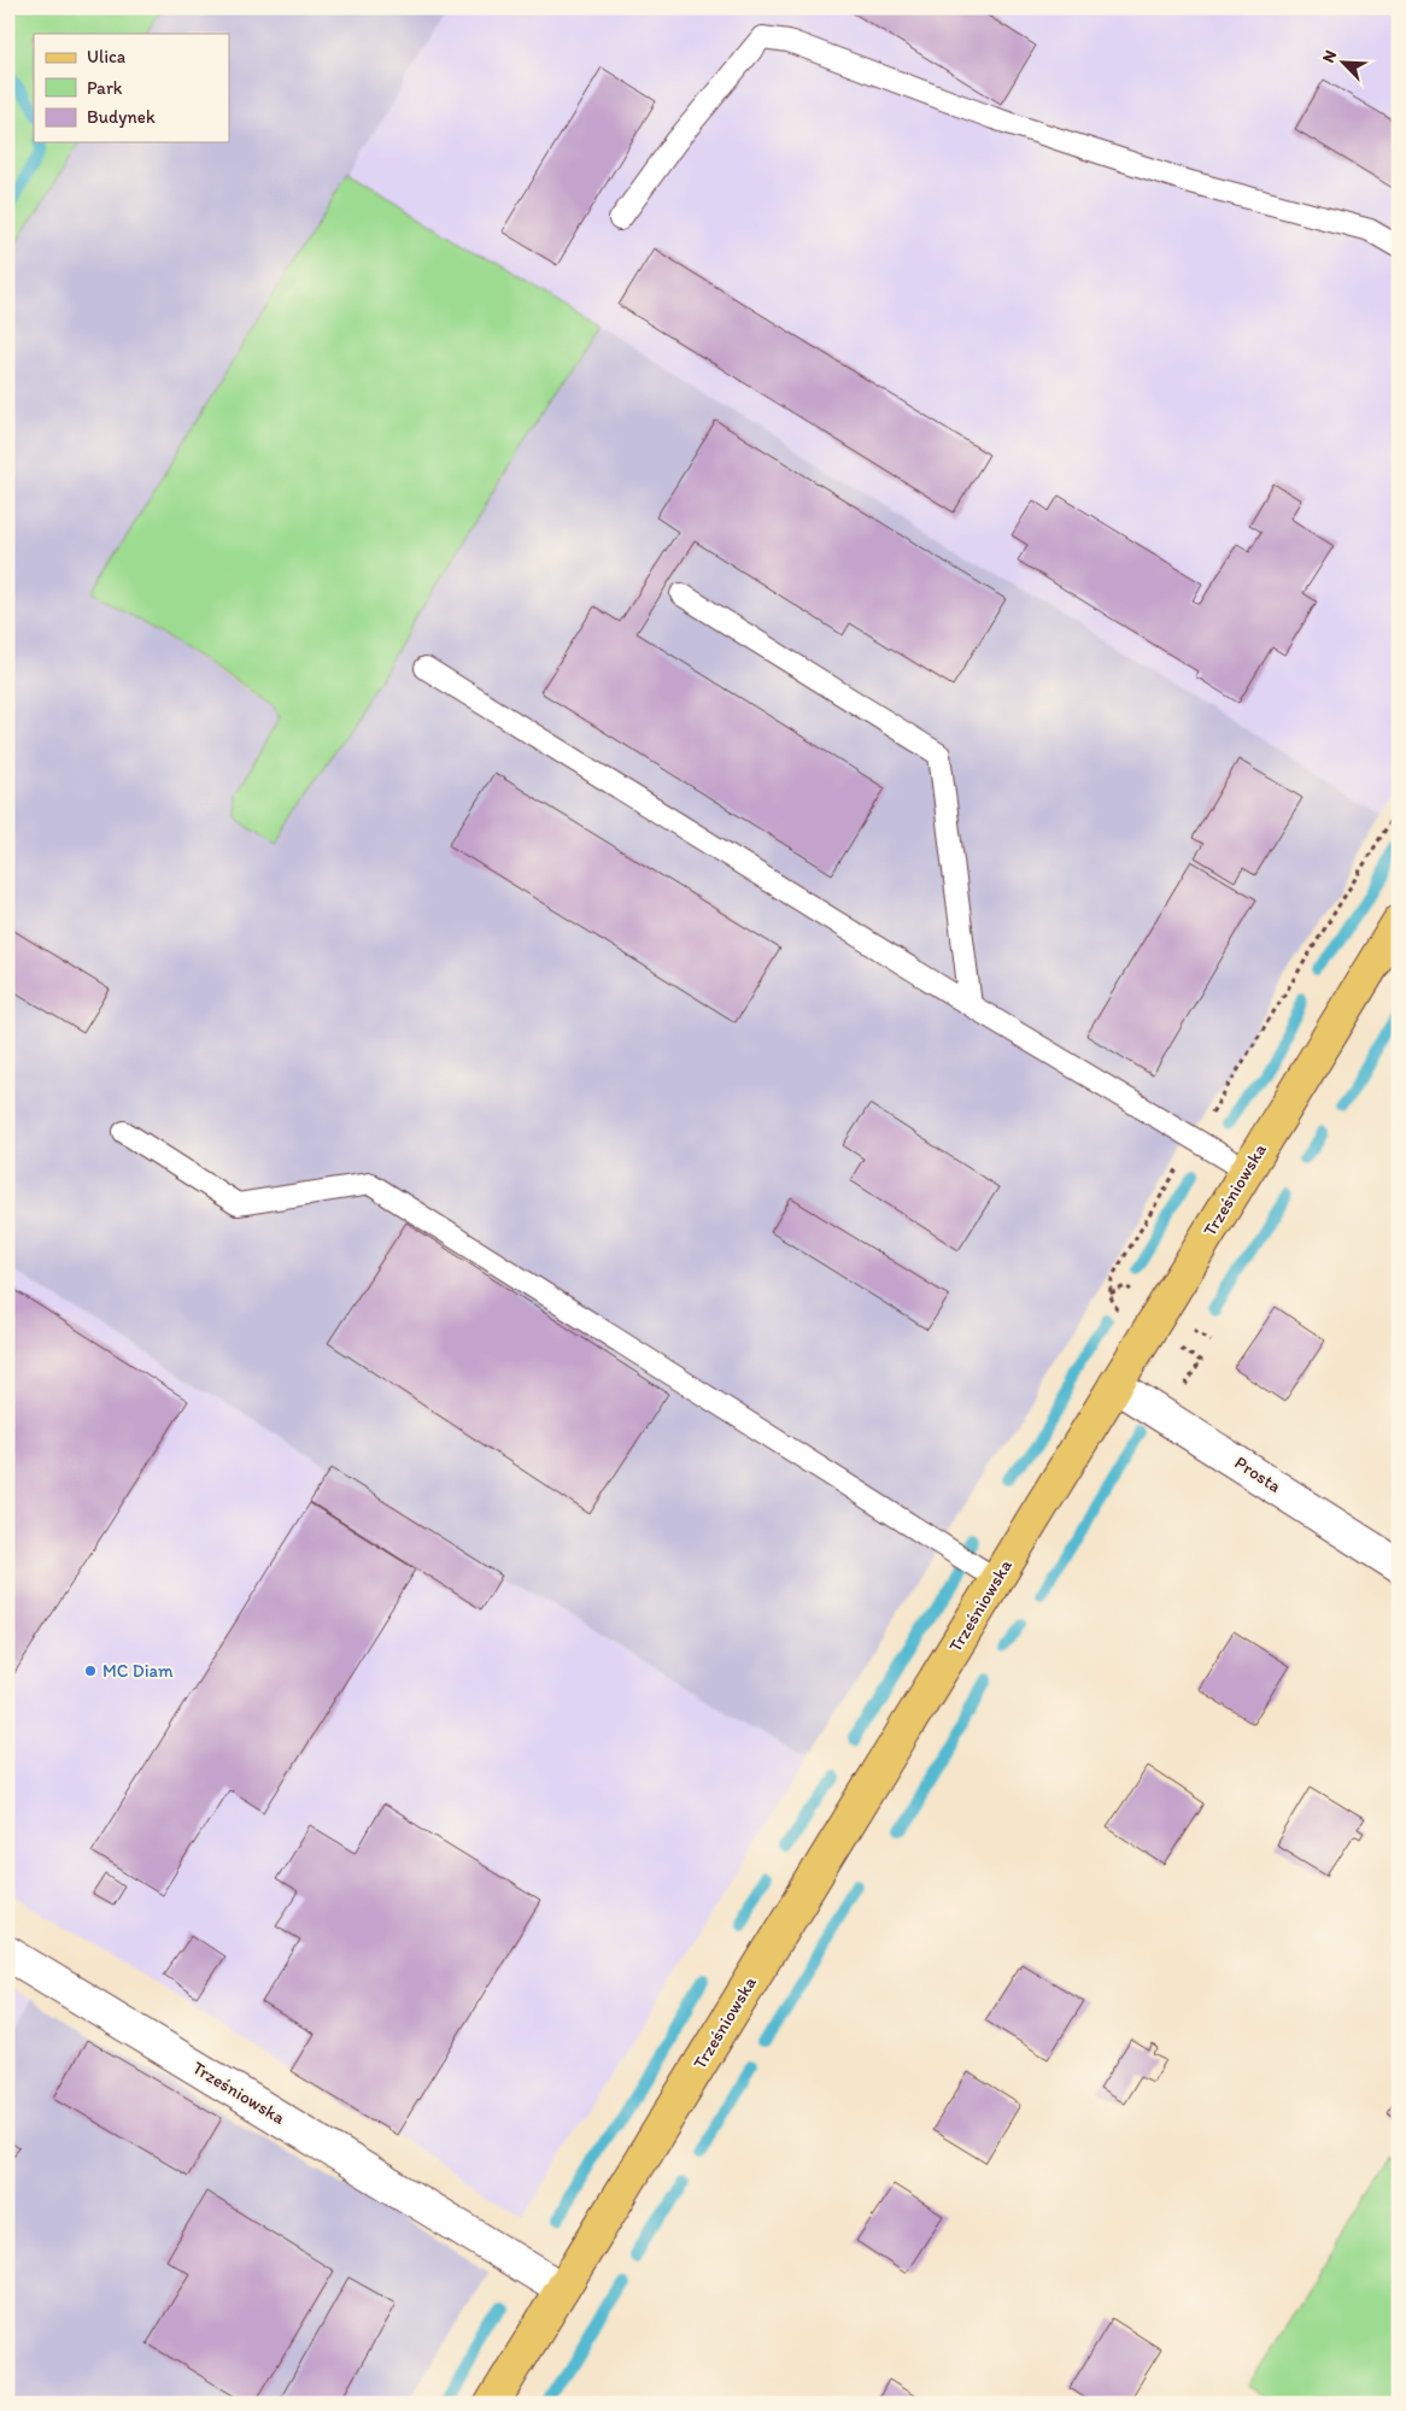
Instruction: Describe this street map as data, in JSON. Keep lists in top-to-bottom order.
{
  "streets": {
    "main road": ["Trześniowska"],
    "street": ["Prosta"]
  },
  "crossings": [
    ["Trześniowska", "Prosta"]
  ],
  "places": ["MC Diam"],
  "legend": ["Ulica", "Park", "Budynek"],
  "north": "top left"
}
